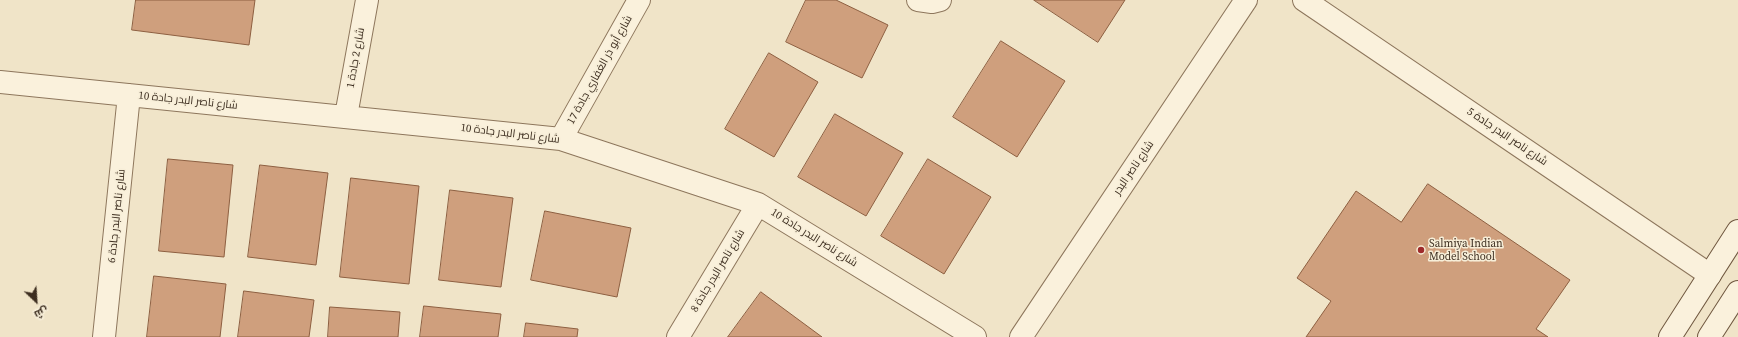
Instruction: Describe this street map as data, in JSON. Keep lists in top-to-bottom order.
{
  "streets": {
    "street": [
      "شارع 2 جادة 1",
      "شارع أبو ذر الغفاري جادة 17",
      "شارع ناصر البدر جادة 10",
      "شارع ناصر البدر جادة 5",
      "شارع ناصر البدر",
      "شارع ناصر البدر جادة 6",
      "شارع ناصر البدر جادة 8"
    ]
  },
  "crossings": [
    ["شارع 2 جادة 1", "شارع ناصر البدر جادة 10"],
    ["شارع أبو ذر الغفاري جادة 17", "شارع ناصر البدر جادة 10"],
    ["شارع ناصر البدر جادة 10", "شارع ناصر البدر جادة 6"],
    ["شارع ناصر البدر جادة 10", "شارع ناصر البدر جادة 8"]
  ],
  "places": ["Salmiya Indian Model School"],
  "north": "bottom right"
}
